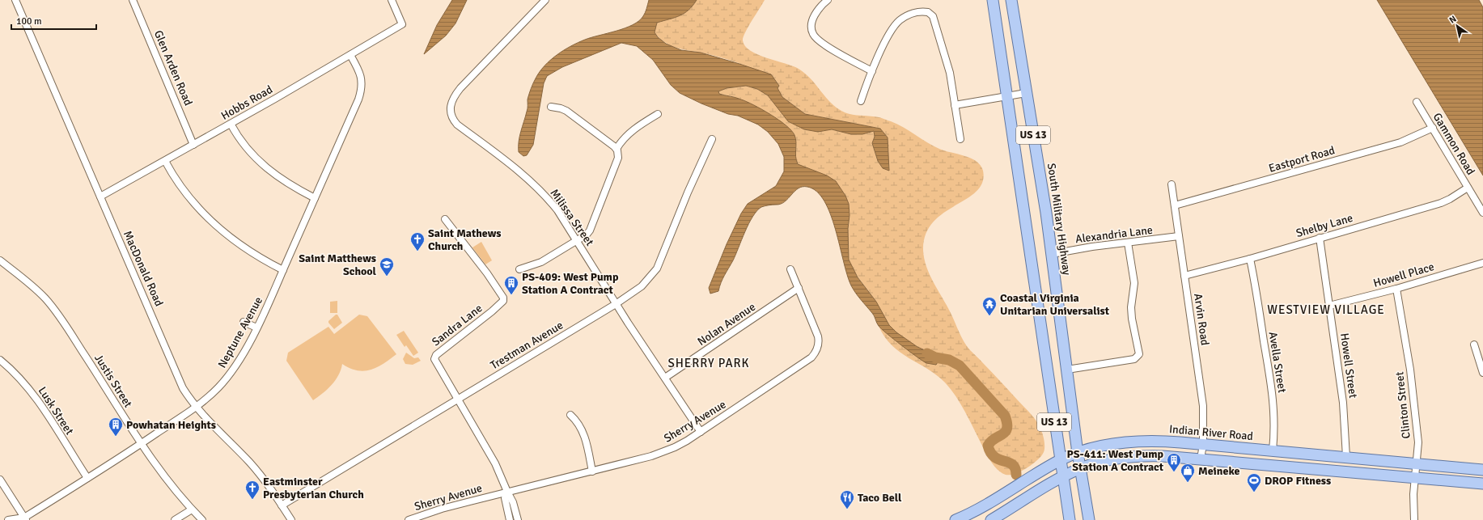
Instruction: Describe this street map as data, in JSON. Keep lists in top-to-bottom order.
{
  "streets": {
    "main road": ["US 13", "South Military Highway", "Indian River Road"],
    "street": [
      "Glen Arden Road",
      "Hobbs Road",
      "Gammon Road",
      "Eastport Road",
      "Milissa Street",
      "Shelby Lane",
      "Alexandria Lane",
      "MacDonald Road",
      "Howell Place",
      "Arvin Road",
      "Nolan Avenue",
      "Sandra Lane",
      "Neptune Avenue",
      "Trestman Avenue",
      "Avella Street",
      "Howell Street",
      "Justis Street",
      "Clinton Street",
      "Lusk Street",
      "Sherry Avenue"
    ]
  },
  "crossings": [
    ["Glen Arden Road", "Hobbs Road"],
    ["Hobbs Road", "MacDonald Road"],
    ["Hobbs Road", "Neptune Avenue"],
    ["US 13", "Indian River Road"],
    ["Gammon Road", "Eastport Road"],
    ["Gammon Road", "Shelby Lane"],
    ["Eastport Road", "Arvin Road"],
    ["Milissa Street", "Nolan Avenue"],
    ["Milissa Street", "Trestman Avenue"],
    ["Milissa Street", "Sherry Avenue"],
    ["South Military Highway", "Alexandria Lane"],
    ["South Military Highway", "Indian River Road"],
    ["Shelby Lane", "Arvin Road"],
    ["Shelby Lane", "Avella Street"],
    ["Shelby Lane", "Howell Street"],
    ["Alexandria Lane", "Arvin Road"],
    ["MacDonald Road", "Neptune Avenue"],
    ["MacDonald Road", "Trestman Avenue"],
    ["Howell Place", "Howell Street"],
    ["Howell Place", "Clinton Street"],
    ["Arvin Road", "Indian River Road"],
    ["Nolan Avenue", "Sherry Avenue"],
    ["Sandra Lane", "Trestman Avenue"],
    ["Sandra Lane", "Sherry Avenue"],
    ["Neptune Avenue", "Justis Street"],
    ["Neptune Avenue", "Lusk Street"],
    ["Avella Street", "Indian River Road"],
    ["Howell Street", "Indian River Road"],
    ["Clinton Street", "Indian River Road"]
  ],
  "districts": ["WESTVIEW VILLAGE", "SHERRY PARK"],
  "places": {
    "church": ["Saint Mathews Church", "Eastminster Presbyterian Church"],
    "school or university": ["Saint Matthews School"],
    "building": ["PS-409: West Pump Station A Contract", "Powhatan Heights", "PS-411: West Pump Station A Contract"],
    "temple": ["Coastal Virginia Unitarian Universalist"],
    "shop": ["Meineke"],
    "sports": ["DROP Fitness"],
    "restaurant": ["Taco Bell"]
  },
  "scale_bar": "100 m",
  "north": "top left"
}
